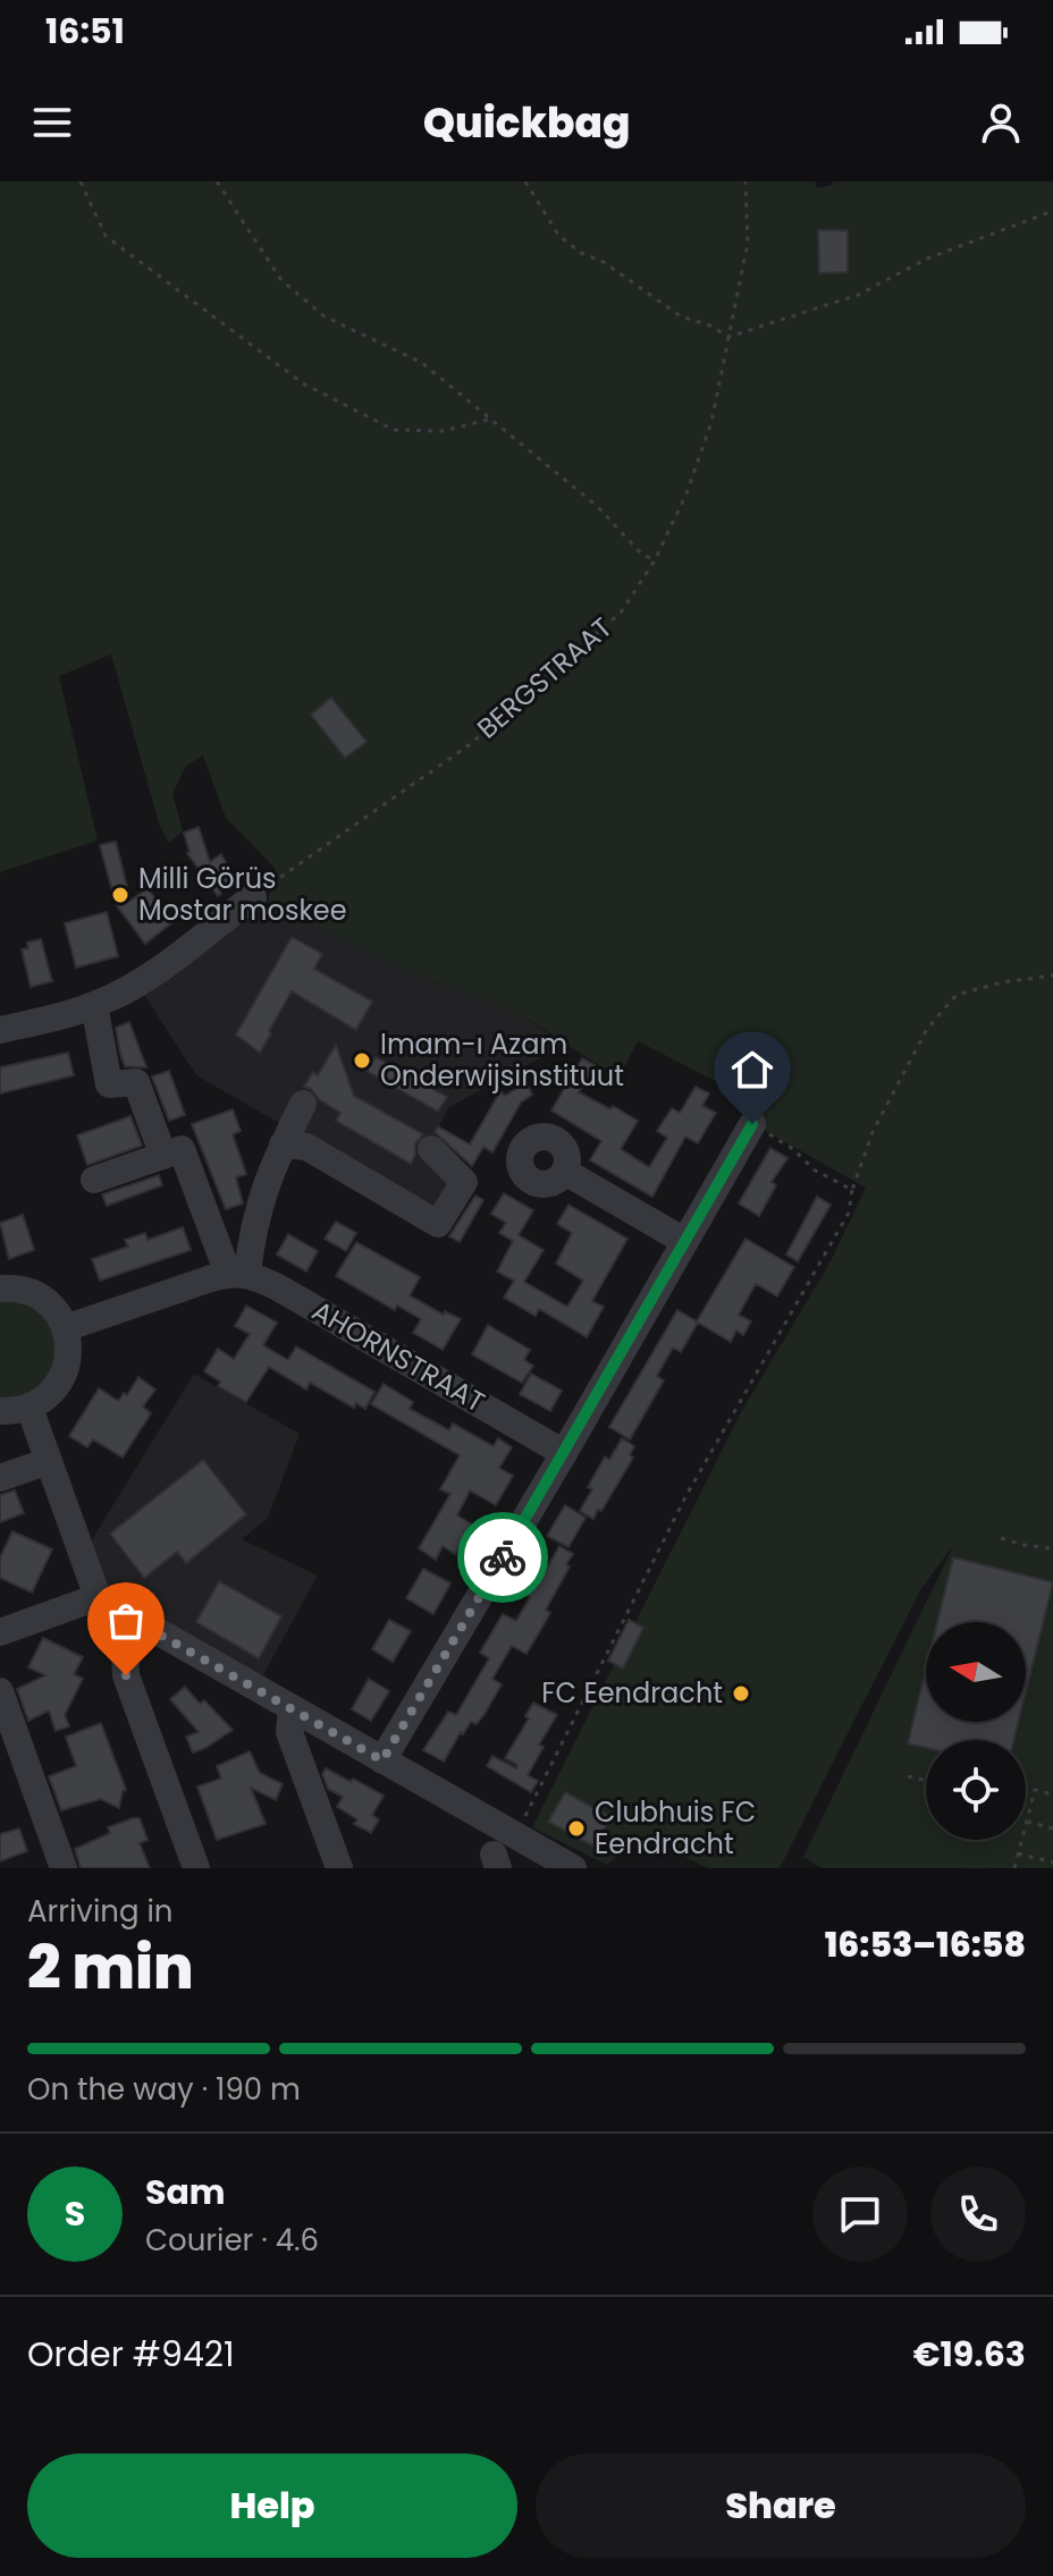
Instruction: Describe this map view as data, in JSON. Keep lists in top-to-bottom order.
{
  "streets": {
    "street": ["AHORNSTRAAT"],
    "path": ["BERGSTRAAT"]
  },
  "places": [
    "Milli Görüs Mostar moskee",
    "Imam-ı Azam Onderwijsinstituut",
    "FC Eendracht",
    "Clubhuis FC Eendracht"
  ],
  "north": "left",
  "page": {
    "status": "16:51",
    "header": "Quickbag",
    "heading": ["2 min", "Arriving in", "16:53–16:58"],
    "panel": [
      "Sam",
      "Courier · 4.6",
      "Order #9421",
      "€19.63"
    ],
    "bar": "On the way · 190 m",
    "round": "S",
    "buttons": ["Help", "Share"]
  }
}
